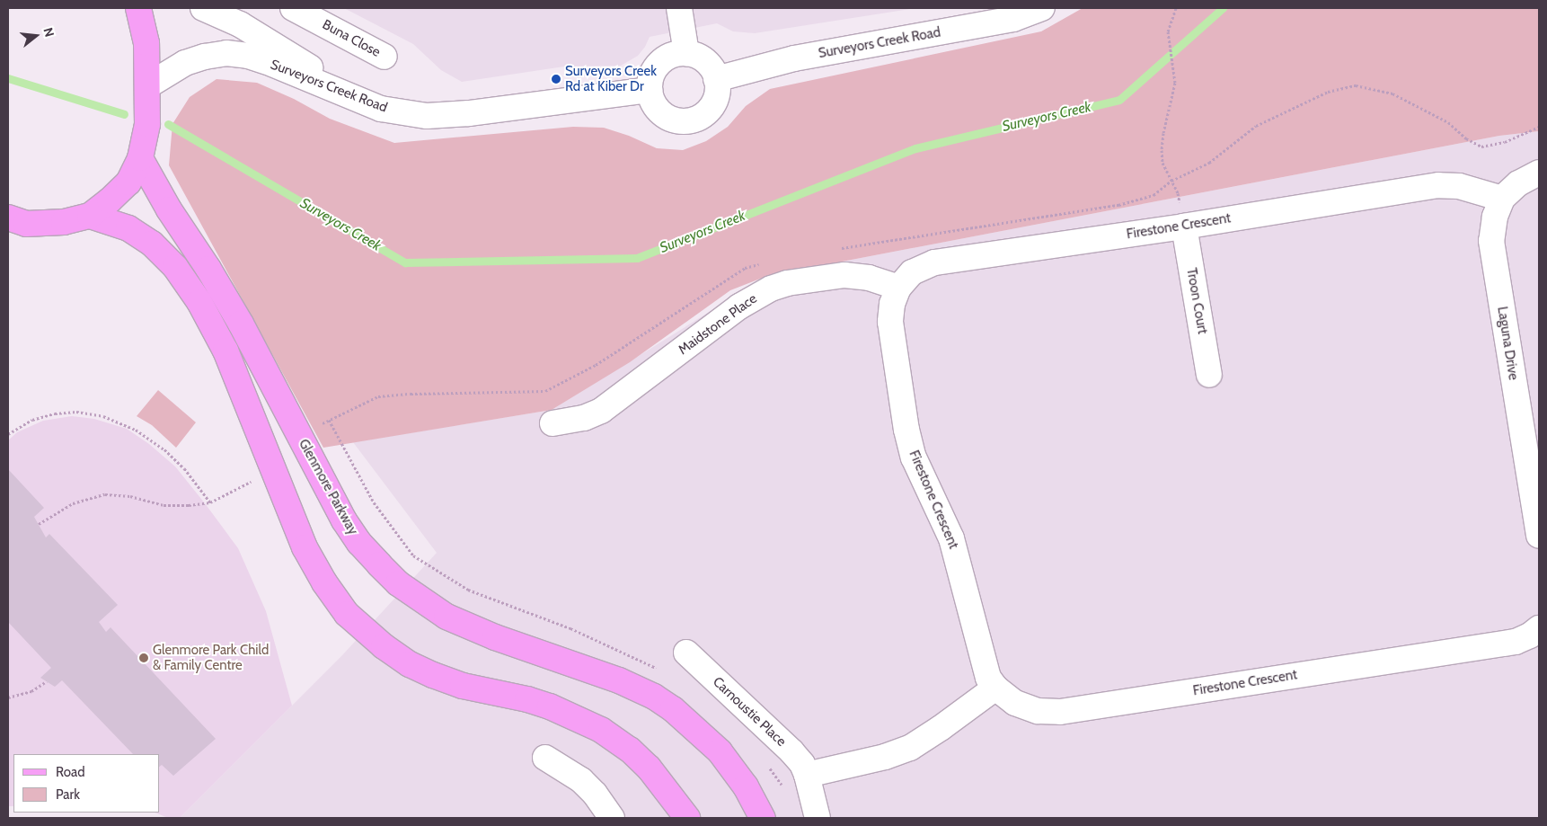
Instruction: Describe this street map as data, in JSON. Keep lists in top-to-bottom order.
{
  "streets": {
    "main road": ["Glenmore Parkway"],
    "street": [
      "Buna Close",
      "Surveyors Creek Road",
      "Firestone Crescent",
      "Troon Court",
      "Maidstone Place",
      "Laguna Drive",
      "Carnoustie Place"
    ]
  },
  "crossings": [
    ["Firestone Crescent", "Troon Court"],
    ["Firestone Crescent", "Maidstone Place"],
    ["Firestone Crescent", "Laguna Drive"]
  ],
  "water": ["Surveyors Creek"],
  "places": ["Surveyors Creek Rd at Kiber Dr", "Glenmore Park Child & Family Centre"],
  "legend": ["Road", "Park"],
  "north": "right"
}
